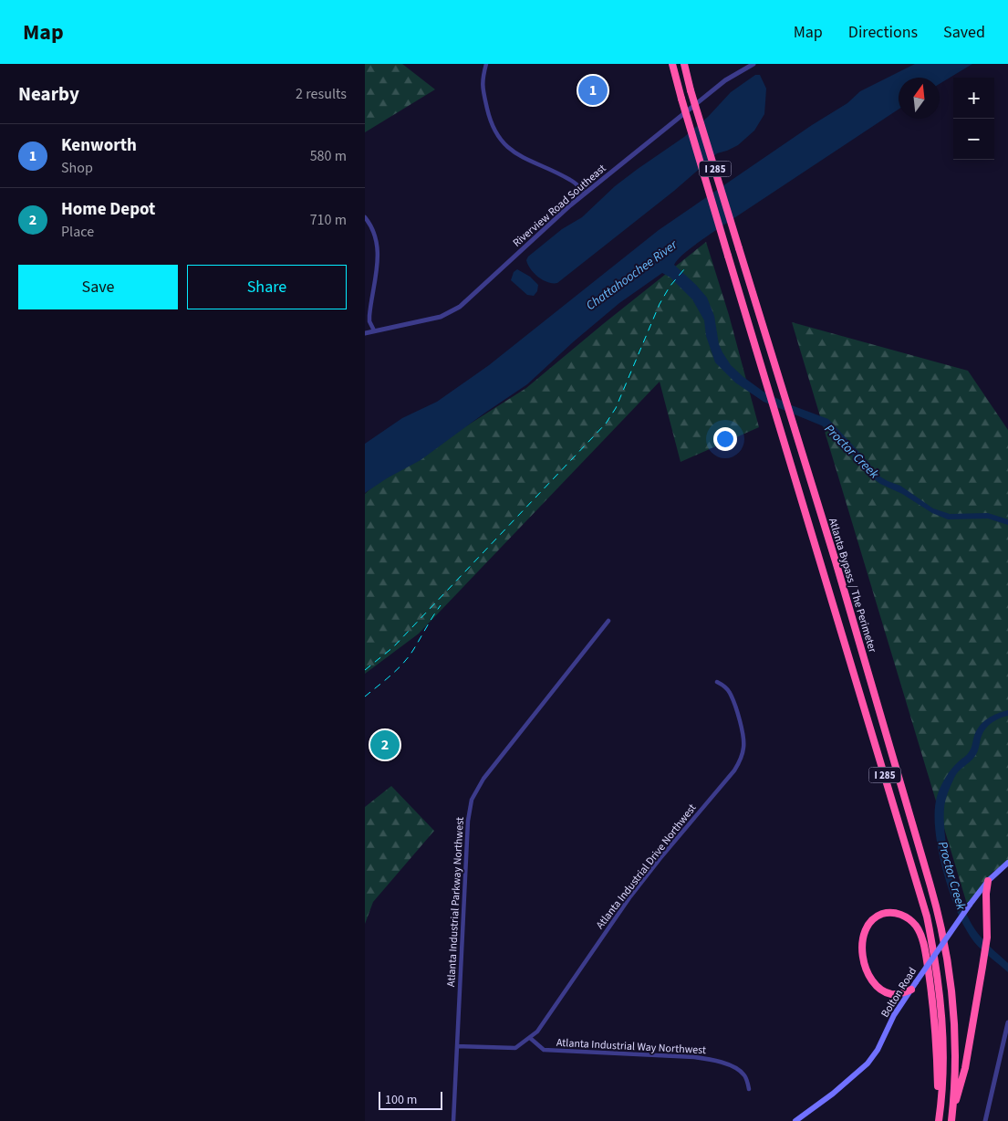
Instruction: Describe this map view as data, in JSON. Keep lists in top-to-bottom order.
{
  "streets": {
    "highway": ["I 285", "Atlanta Bypass / The Perimeter"],
    "main road": ["Bolton Road"],
    "street": [
      "Riverview Road Southeast",
      "Atlanta Industrial Drive Northwest",
      "Atlanta Industrial Parkway Northwest",
      "Atlanta Industrial Way Northwest"
    ]
  },
  "crossings": [
    ["Atlanta Industrial Drive Northwest", "Atlanta Industrial Parkway Northwest"],
    ["Atlanta Industrial Drive Northwest", "Atlanta Industrial Way Northwest"]
  ],
  "water": ["Chattahoochee River", "Proctor Creek"],
  "scale_bar": "100 m",
  "north": "top",
  "page": {
    "header": "Map",
    "nav": ["Map", "Directions", "Saved"],
    "heading": ["Nearby", "2 results"],
    "pins": ["1", "2"],
    "map_buttons": ["+", "−"],
    "list": [
      {
        "mark": "1",
        "name": "Kenworth",
        "note": "Shop",
        "value": "580 m"
      },
      {
        "mark": "2",
        "name": "Home Depot",
        "note": "Place",
        "value": "710 m"
      }
    ],
    "buttons": ["Save", "Share"],
    "scale": "100 m"
  }
}
